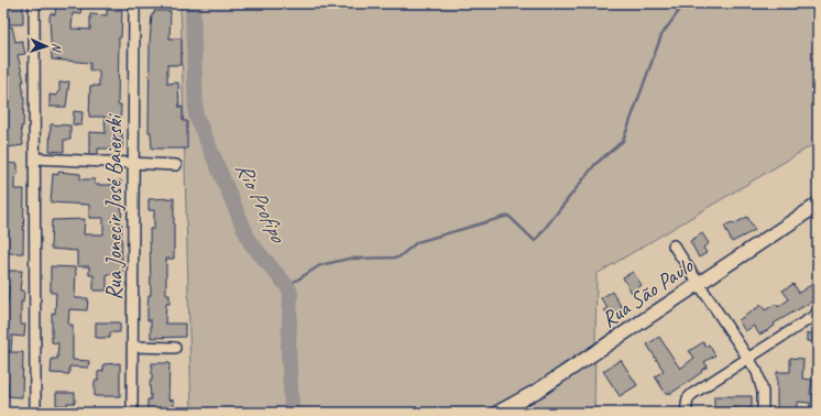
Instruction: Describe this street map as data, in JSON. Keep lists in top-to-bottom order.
{
  "streets": {
    "main road": ["Rua São Paulo"],
    "street": ["Rua Jonecir José Baierski"]
  },
  "water": ["Rio Profipo"],
  "north": "right"
}
